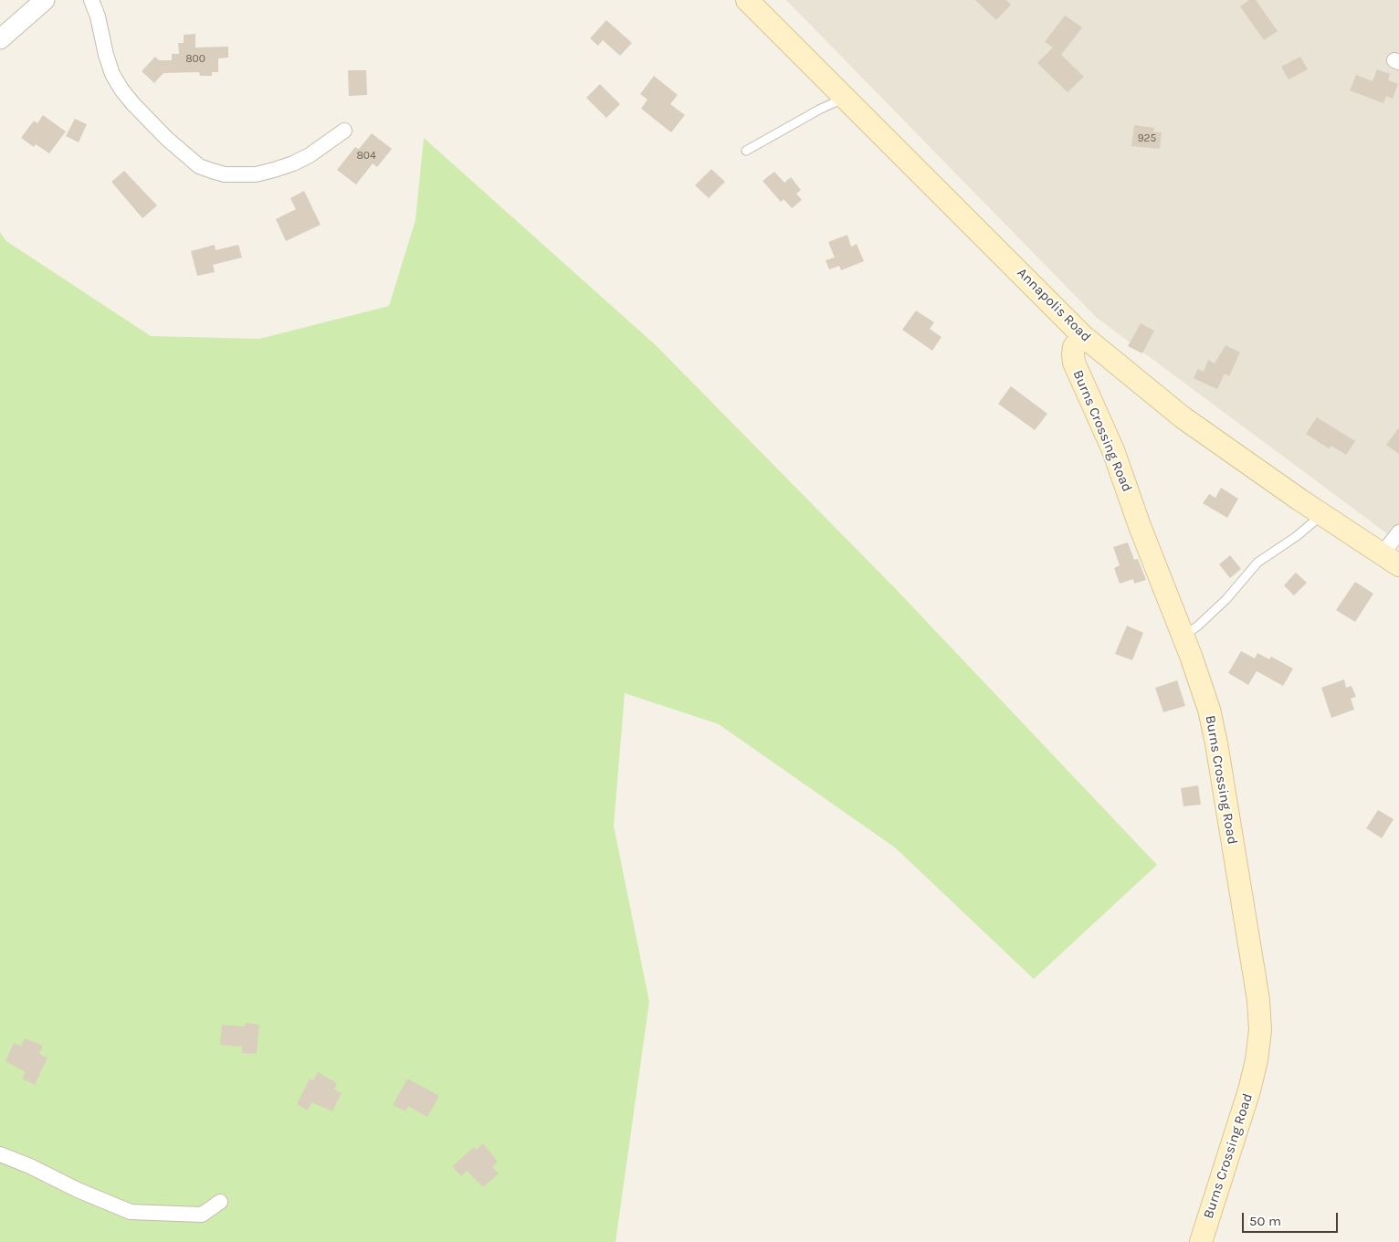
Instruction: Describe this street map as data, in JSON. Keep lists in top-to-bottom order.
{
  "streets": {
    "main road": ["Annapolis Road", "Burns Crossing Road"]
  },
  "crossings": [
    ["Annapolis Road", "Burns Crossing Road"]
  ],
  "house_numbers": ["800", "925", "804"],
  "scale_bar": "50 m"
}
